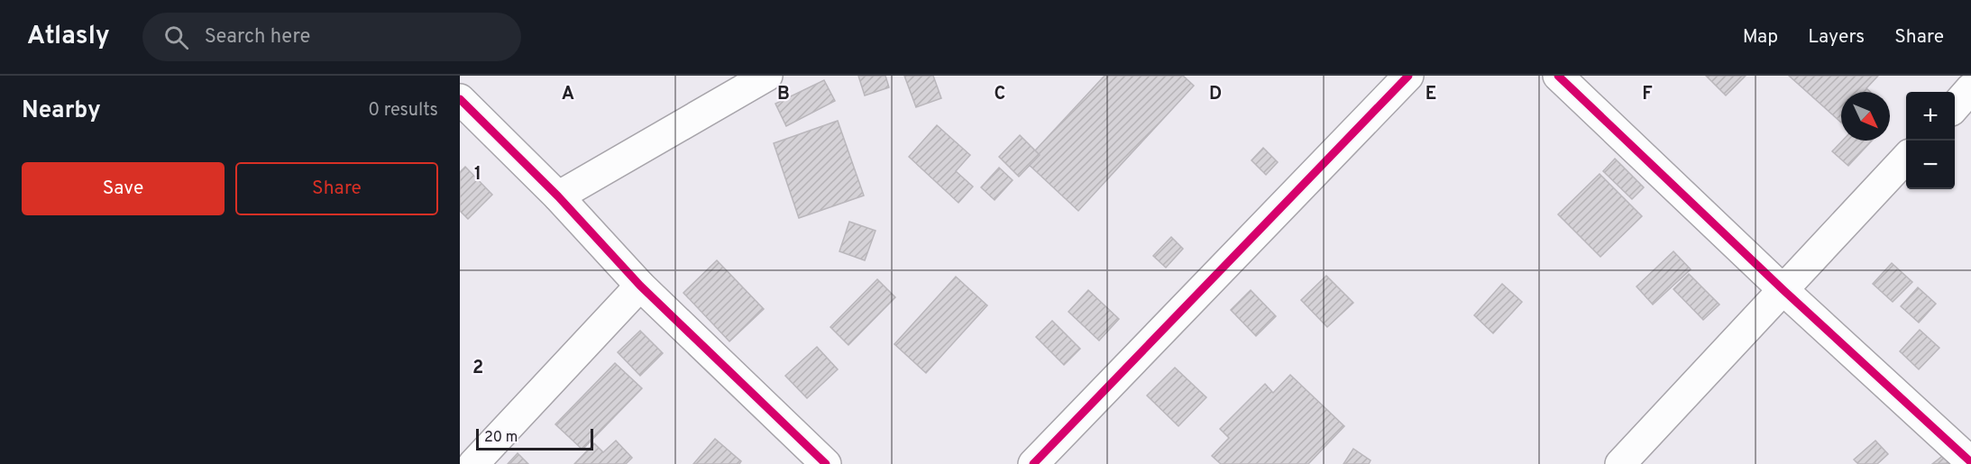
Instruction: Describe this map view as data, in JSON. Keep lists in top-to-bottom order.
{
  "scale_bar": "20 m",
  "north": "bottom right",
  "page": {
    "header": "Atlasly",
    "search": "Search here",
    "nav": ["Map", "Layers", "Share"],
    "heading": ["Nearby", "0 results"],
    "map_buttons": ["+", "−"],
    "buttons": ["Save", "Share"],
    "scale": "20 m"
  },
  "grid": {
    "columns": [
      "A",
      "B",
      "C",
      "D",
      "E",
      "F"
    ],
    "rows": ["1", "2"]
  }
}
